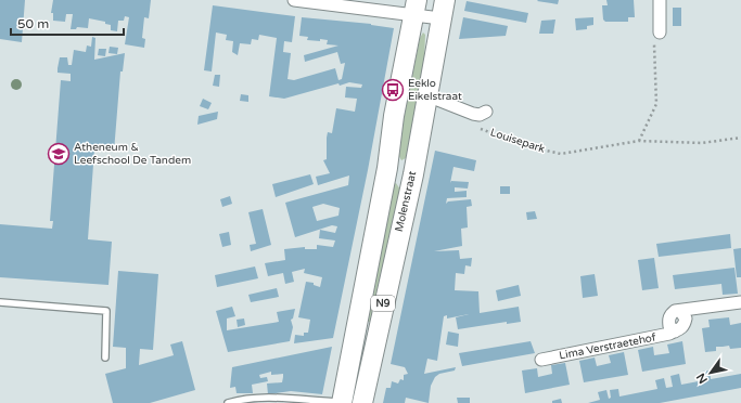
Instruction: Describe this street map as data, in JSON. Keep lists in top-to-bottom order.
{
  "streets": {
    "main road": ["Molenstraat", "N9"],
    "street": ["Louisepark", "Lima Verstraetehof"]
  },
  "crossings": [
    ["Louisepark", "Molenstraat"]
  ],
  "places": {
    "bus stop": ["Eeklo Eikelstraat"],
    "school or university": ["Atheneum & Leefschool De Tandem"]
  },
  "scale_bar": "50 m",
  "north": "bottom left"
}
